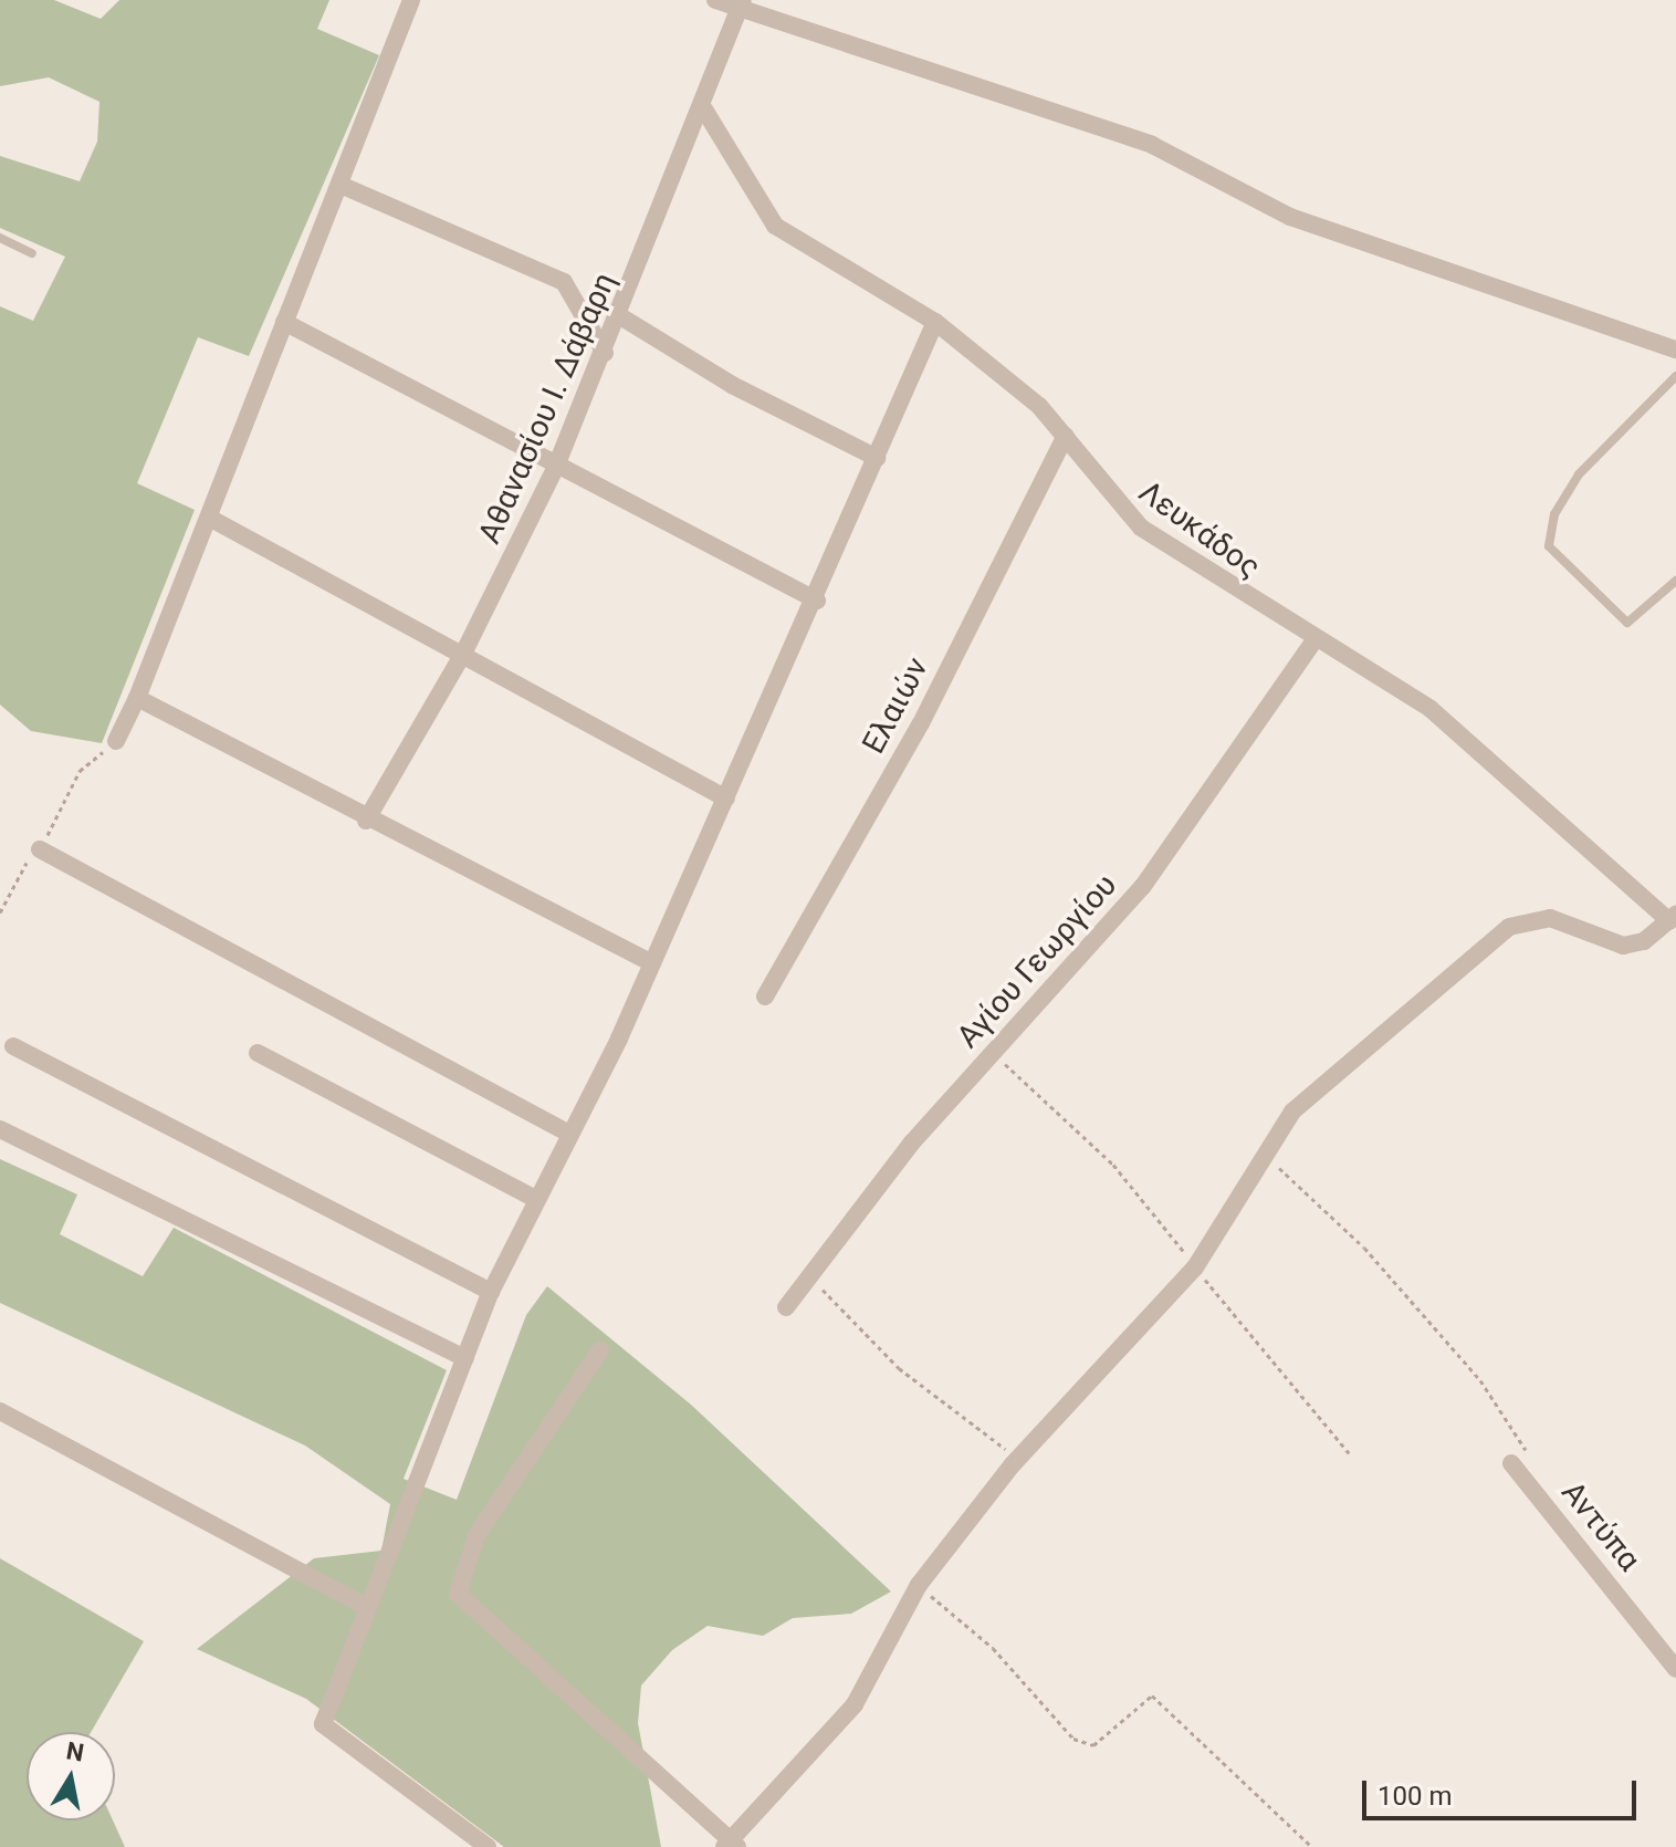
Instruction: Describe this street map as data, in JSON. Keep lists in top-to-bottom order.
{
  "streets": {
    "street": [
      "Αθανασίου Ι. Δάβαρη",
      "Λευκάδος",
      "Ελαιών",
      "Αγίου Γεωργίου",
      "Αντύπα"
    ]
  },
  "crossings": [
    ["Αθανασίου Ι. Δάβαρη", "Λευκάδος"],
    ["Λευκάδος", "Ελαιών"],
    ["Λευκάδος", "Αγίου Γεωργίου"]
  ],
  "scale_bar": "100 m",
  "north": "top"
}
